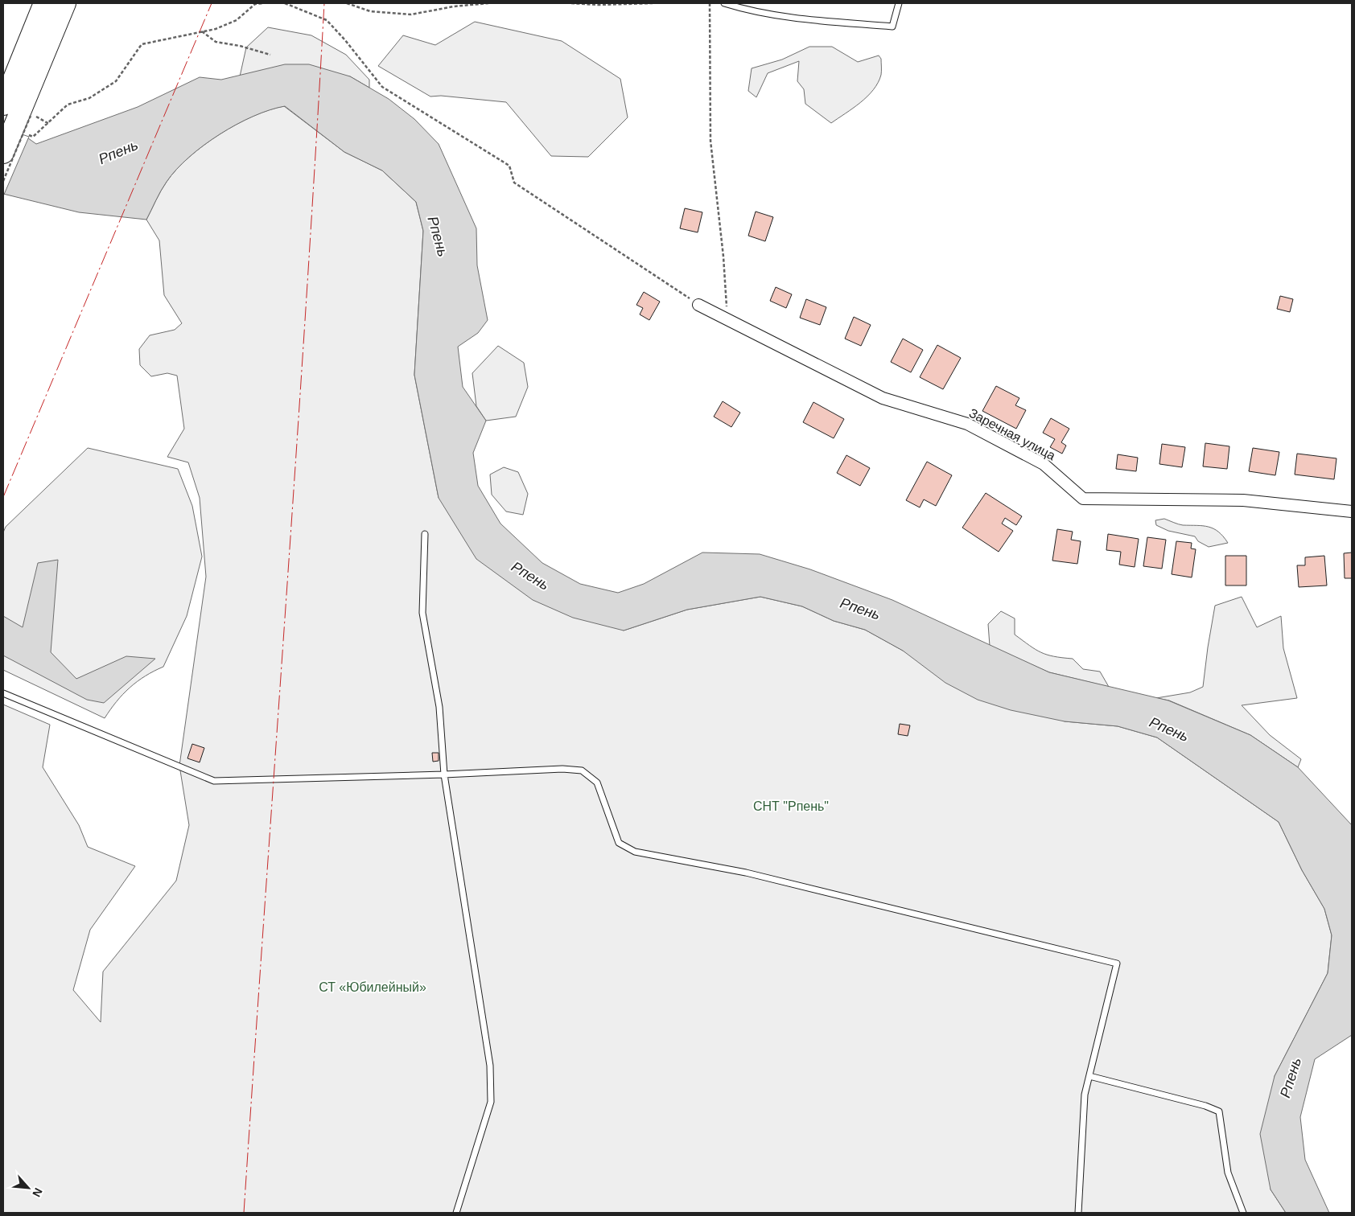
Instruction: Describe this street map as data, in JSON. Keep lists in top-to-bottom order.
{
  "streets": {
    "street": ["Заречная улица"]
  },
  "water": ["Рпень"],
  "parks": ["СНТ \"Рпень\"", "СТ «Юбилейный»"],
  "north": "bottom right"
}
